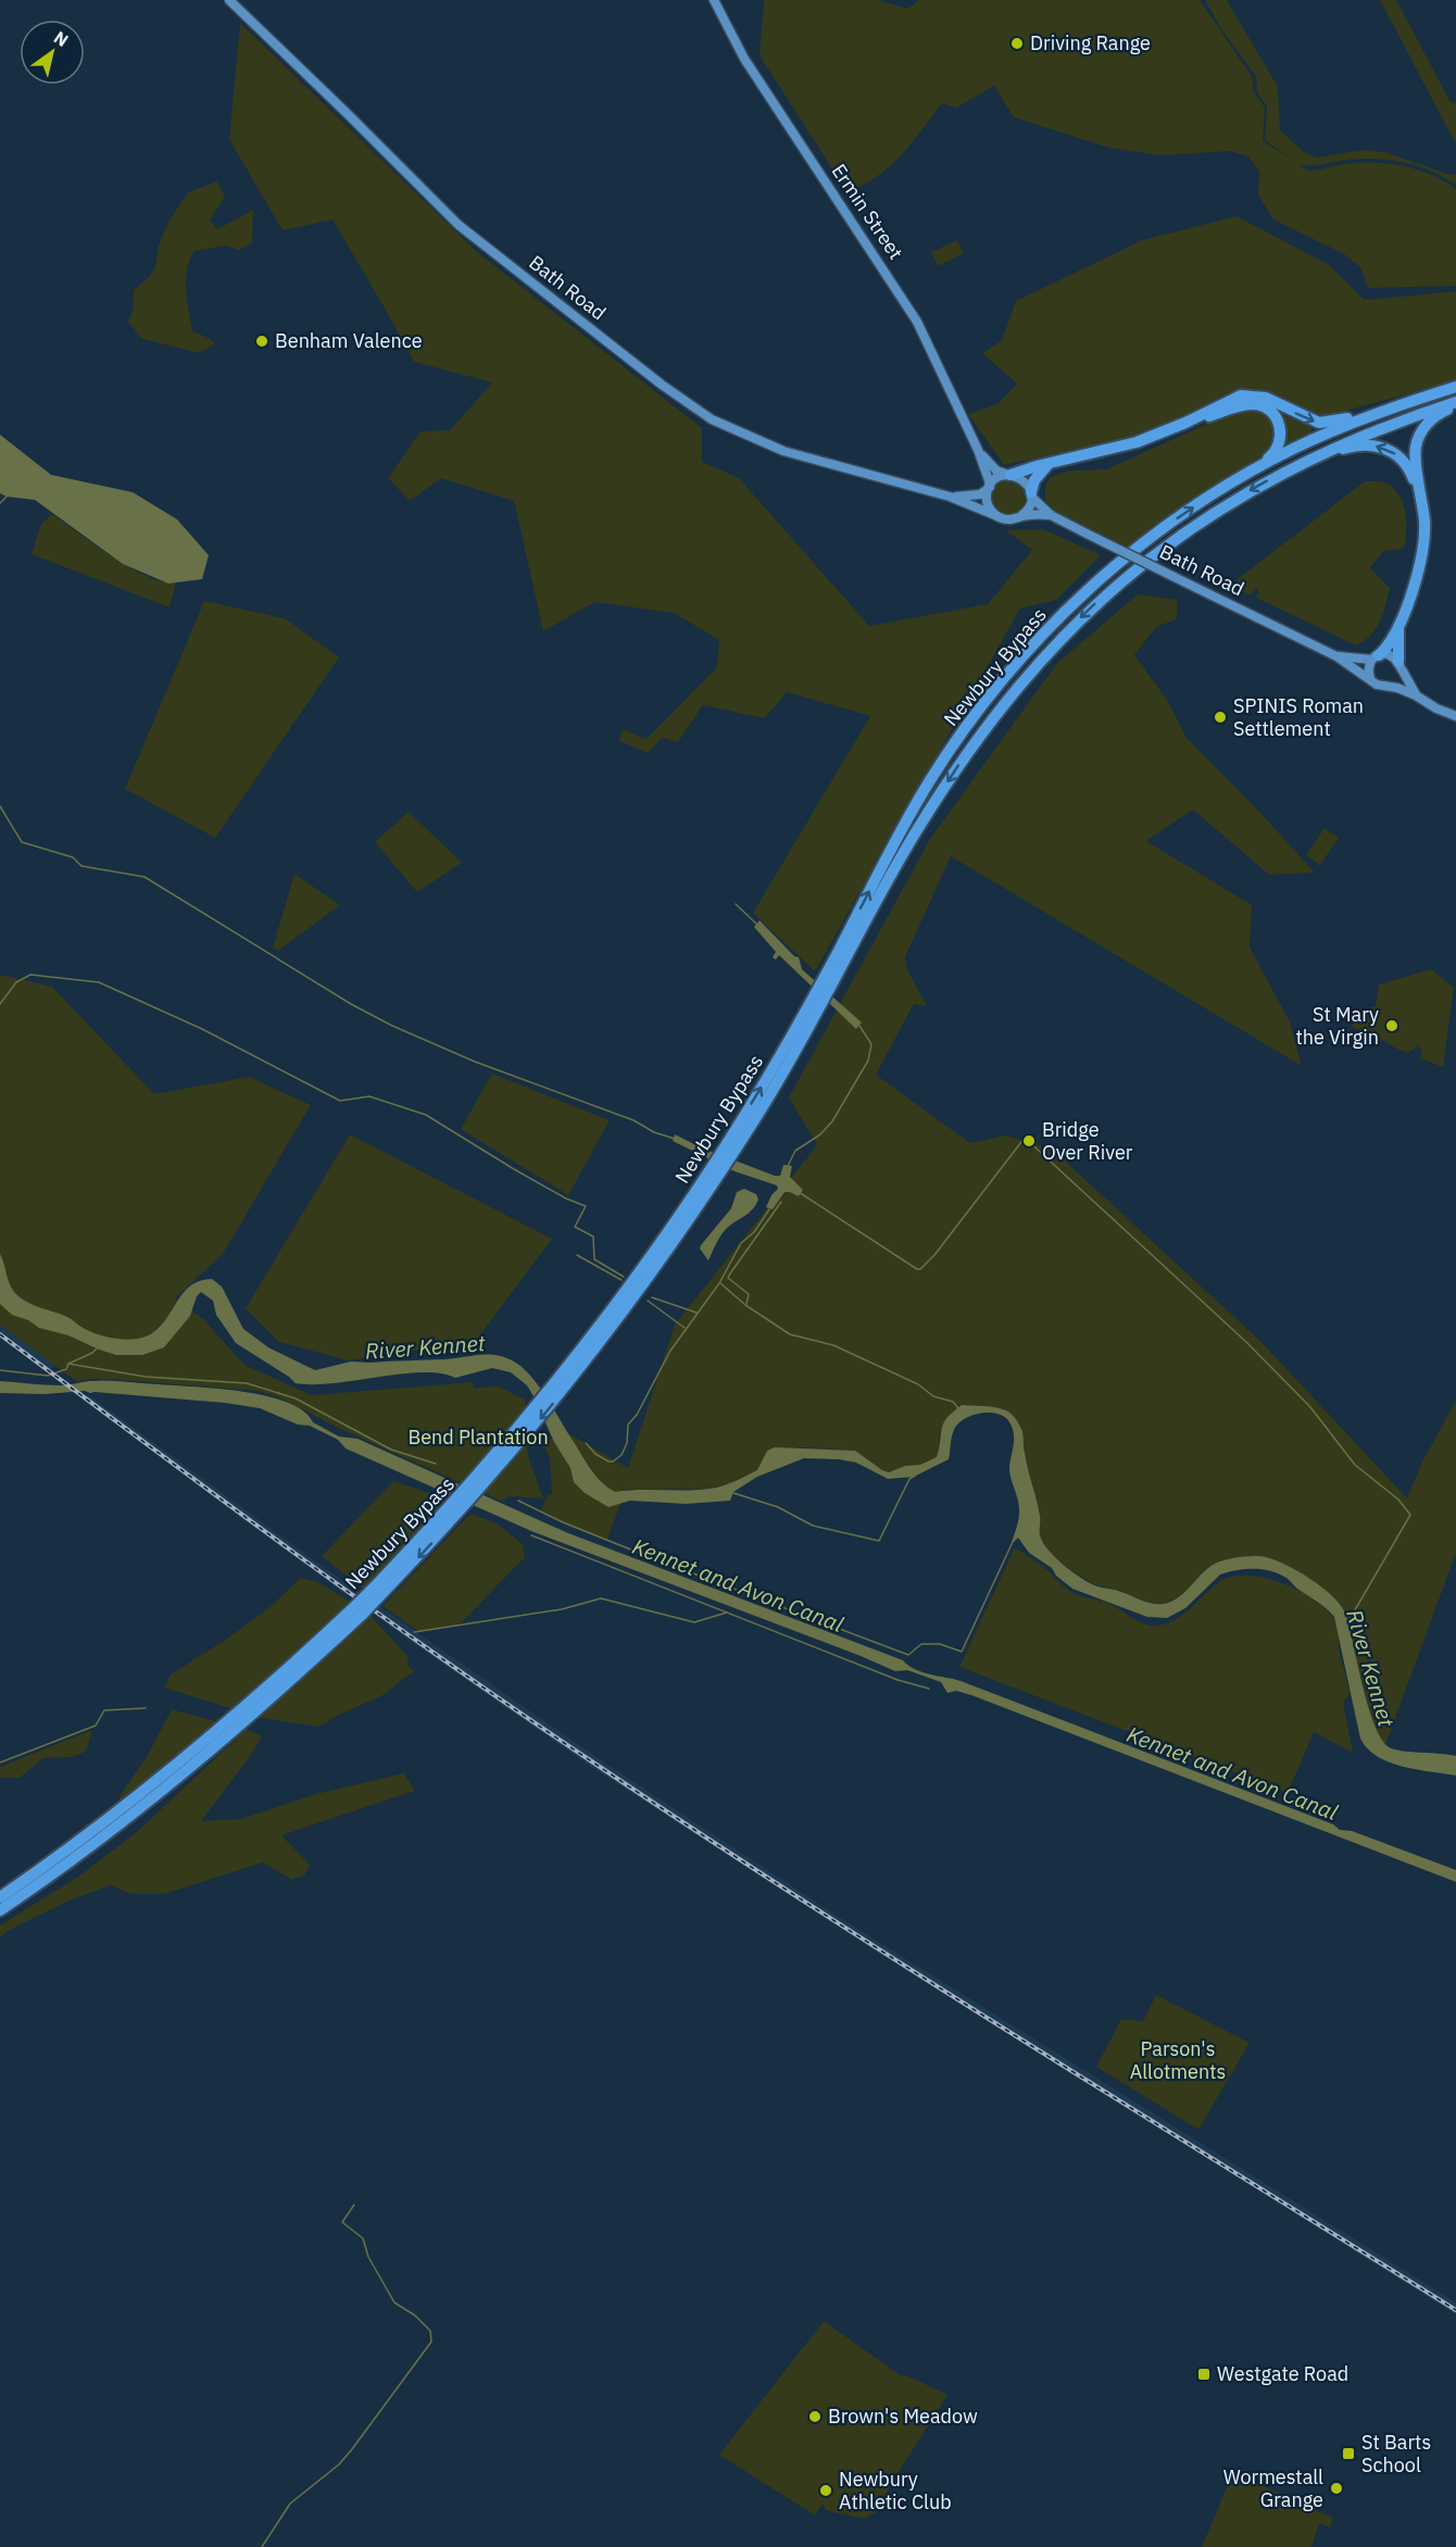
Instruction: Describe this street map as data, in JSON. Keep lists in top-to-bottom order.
{
  "streets": {
    "highway": ["Newbury Bypass"],
    "main road": ["Ermin Street", "Bath Road"]
  },
  "crossings": [
    ["Ermin Street", "Bath Road"]
  ],
  "water": ["River Kennet", "Kennet and Avon Canal"],
  "parks": ["Bend Plantation", "Parson's Allotments"],
  "places": {
    "other": [
      "Driving Range",
      "Benham Valence",
      "SPINIS Roman Settlement",
      "St Mary the Virgin",
      "Bridge Over River",
      "Brown's Meadow",
      "Wormestall Grange",
      "Newbury Athletic Club"
    ],
    "transit": ["Westgate Road", "St Barts School"]
  },
  "north": "top right"
}
